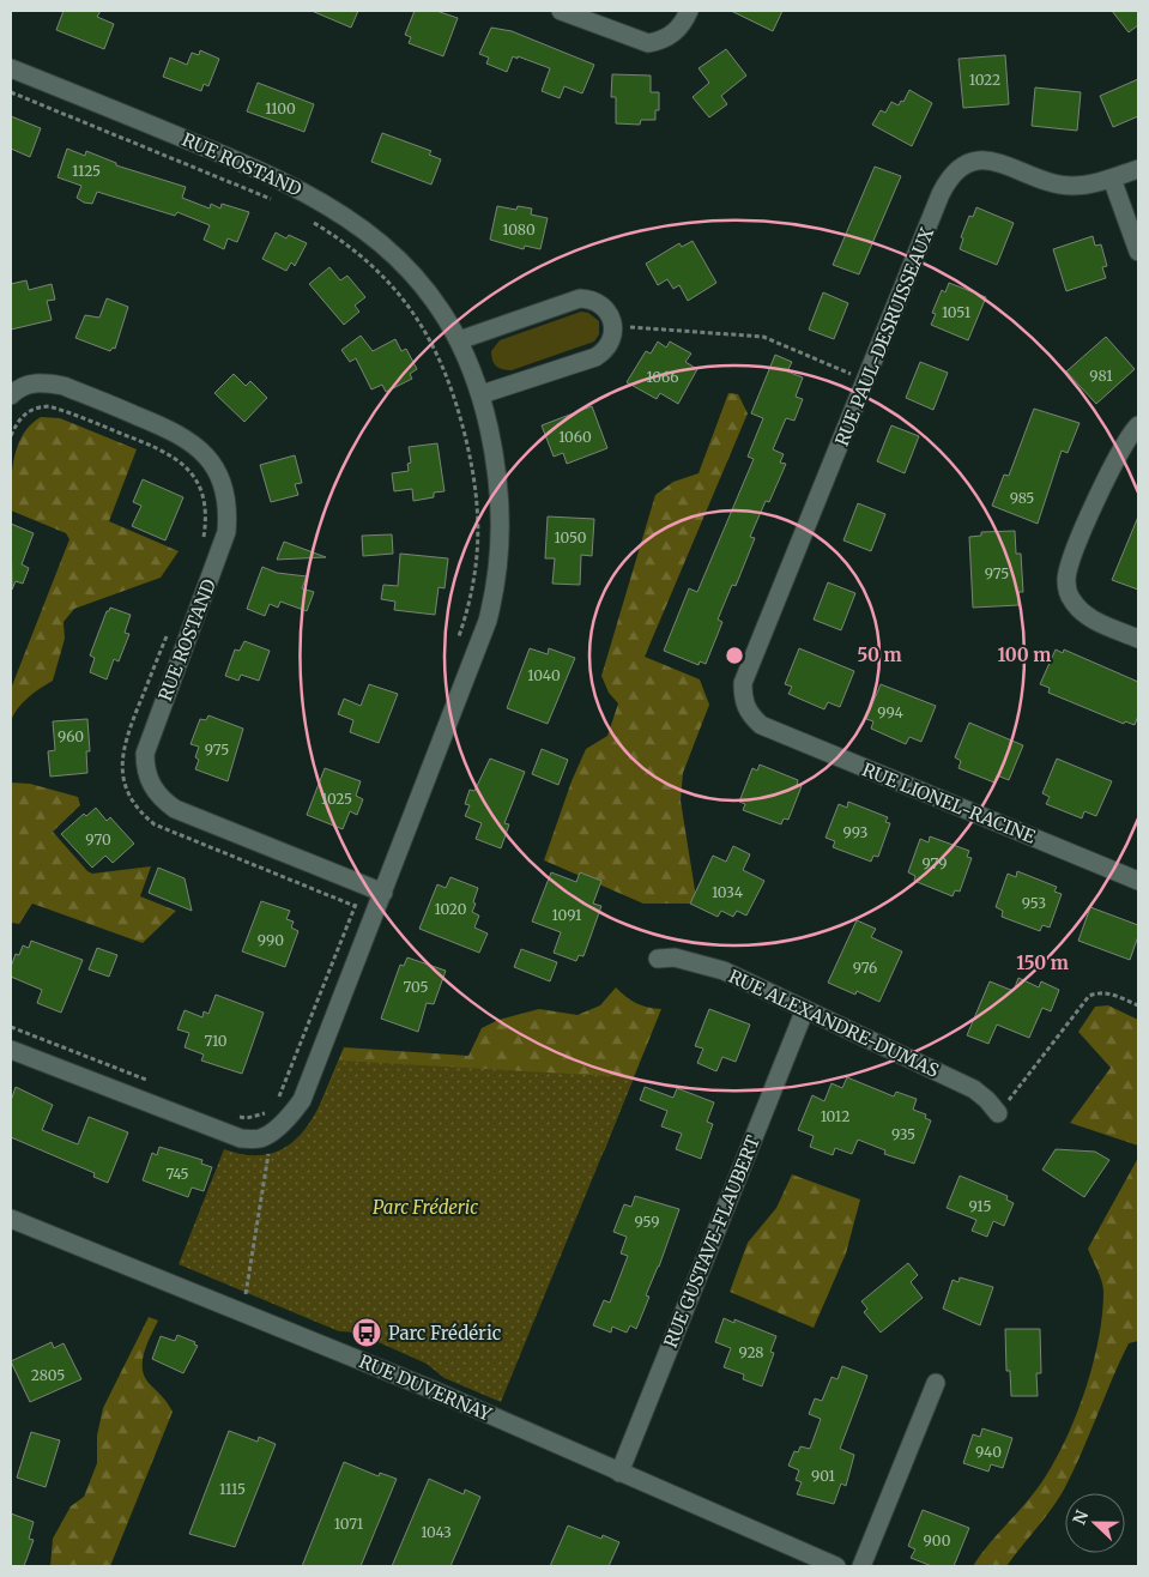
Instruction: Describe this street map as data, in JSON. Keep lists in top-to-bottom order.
{
  "streets": {
    "street": [
      "RUE ROSTAND",
      "RUE PAUL-DESRUISSEAUX",
      "RUE LIONEL-RACINE",
      "RUE ALEXANDRE-DUMAS",
      "RUE GUSTAVE-FLAUBERT",
      "RUE DUVERNAY"
    ]
  },
  "crossings": [
    ["RUE PAUL-DESRUISSEAUX", "RUE LIONEL-RACINE"],
    ["RUE ALEXANDRE-DUMAS", "RUE GUSTAVE-FLAUBERT"],
    ["RUE GUSTAVE-FLAUBERT", "RUE DUVERNAY"]
  ],
  "parks": ["Parc Fréderic"],
  "places": {
    "bus stop": ["Parc Frédéric"]
  },
  "house_numbers": [
    "1022",
    "1100",
    "1125",
    "1080",
    "1051",
    "981",
    "1066",
    "1060",
    "985",
    "1050",
    "975",
    "1040",
    "994",
    "960",
    "975",
    "1025",
    "993",
    "970",
    "979",
    "1034",
    "953",
    "1020",
    "1091",
    "990",
    "976",
    "705",
    "710",
    "1012",
    "935",
    "745",
    "915",
    "959",
    "928",
    "2805",
    "940",
    "901",
    "1115",
    "1071",
    "1043",
    "900"
  ],
  "north": "left",
  "rings": ["50 m", "100 m", "150 m"]
}
